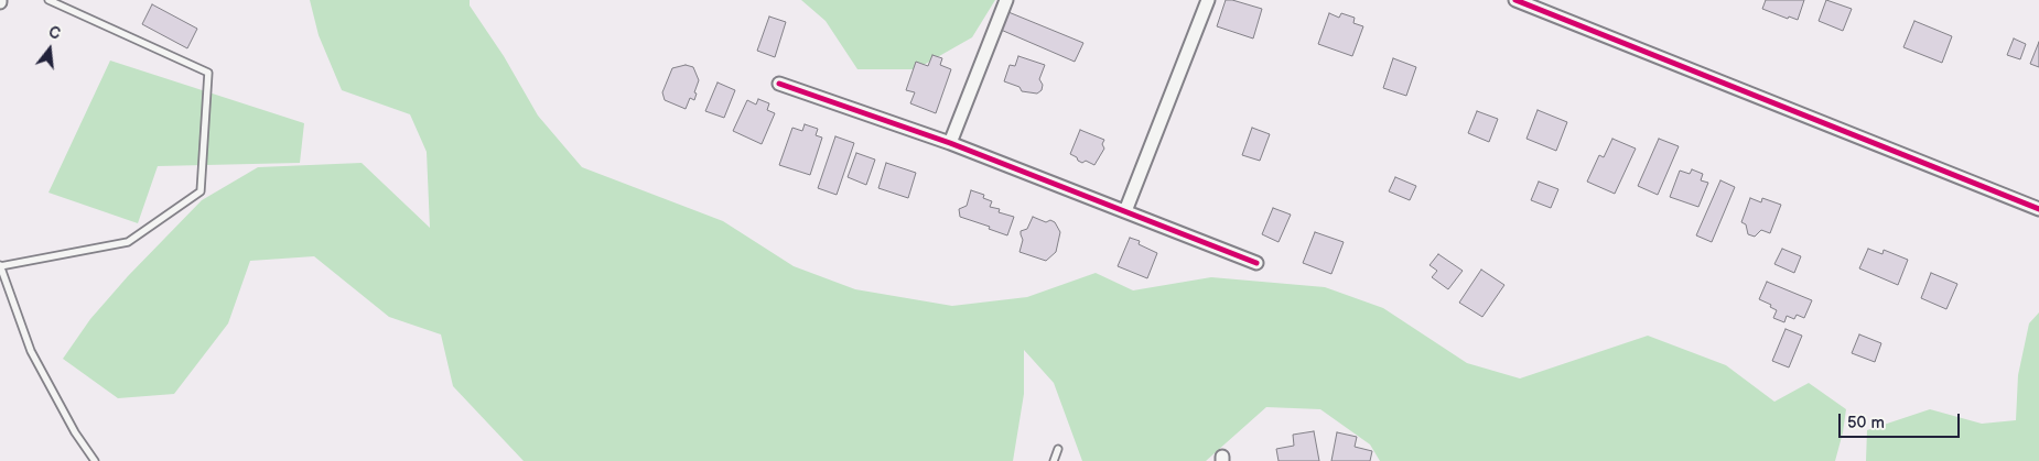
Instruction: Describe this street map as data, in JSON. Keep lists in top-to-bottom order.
{
  "scale_bar": "50 m",
  "north": "top"
}
